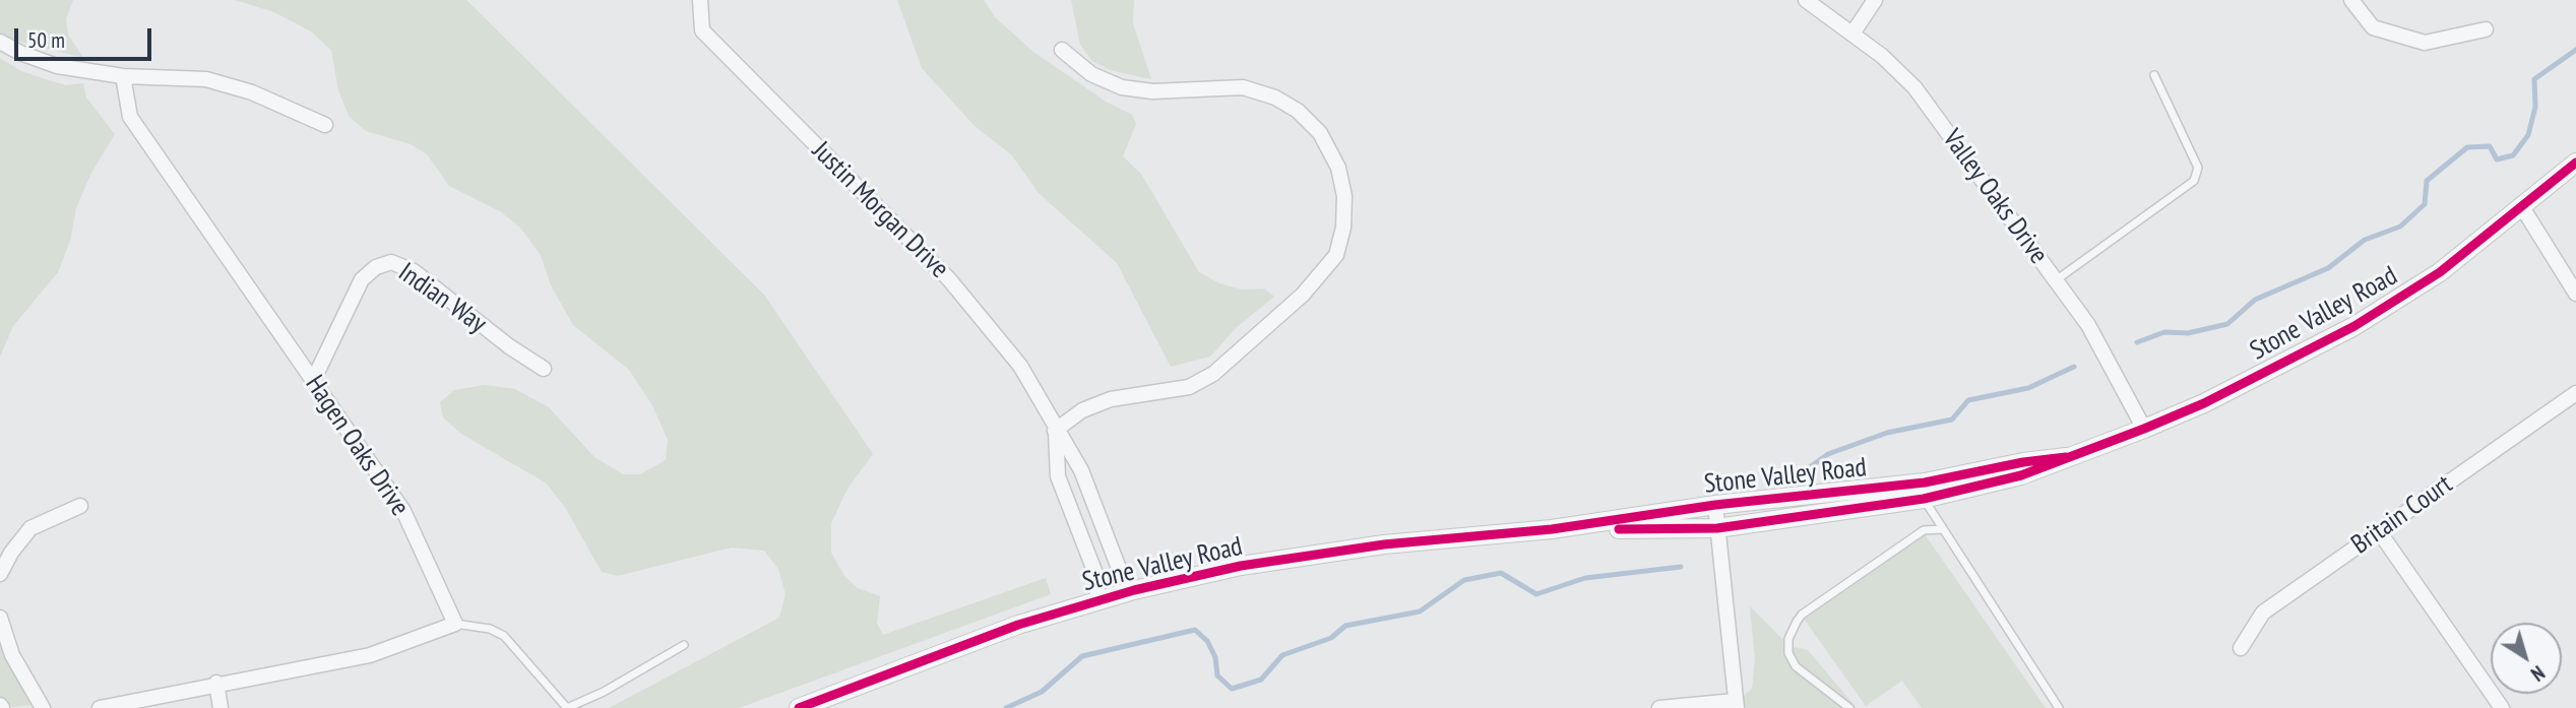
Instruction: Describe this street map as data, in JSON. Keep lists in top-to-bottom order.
{
  "streets": {
    "street": [
      "Valley Oaks Drive",
      "Justin Morgan Drive",
      "Indian Way",
      "Stone Valley Road",
      "Hagen Oaks Drive",
      "Britain Court"
    ]
  },
  "crossings": [
    ["Valley Oaks Drive", "Stone Valley Road"],
    ["Justin Morgan Drive", "Stone Valley Road"],
    ["Indian Way", "Hagen Oaks Drive"]
  ],
  "scale_bar": "50 m",
  "north": "bottom right"
}
